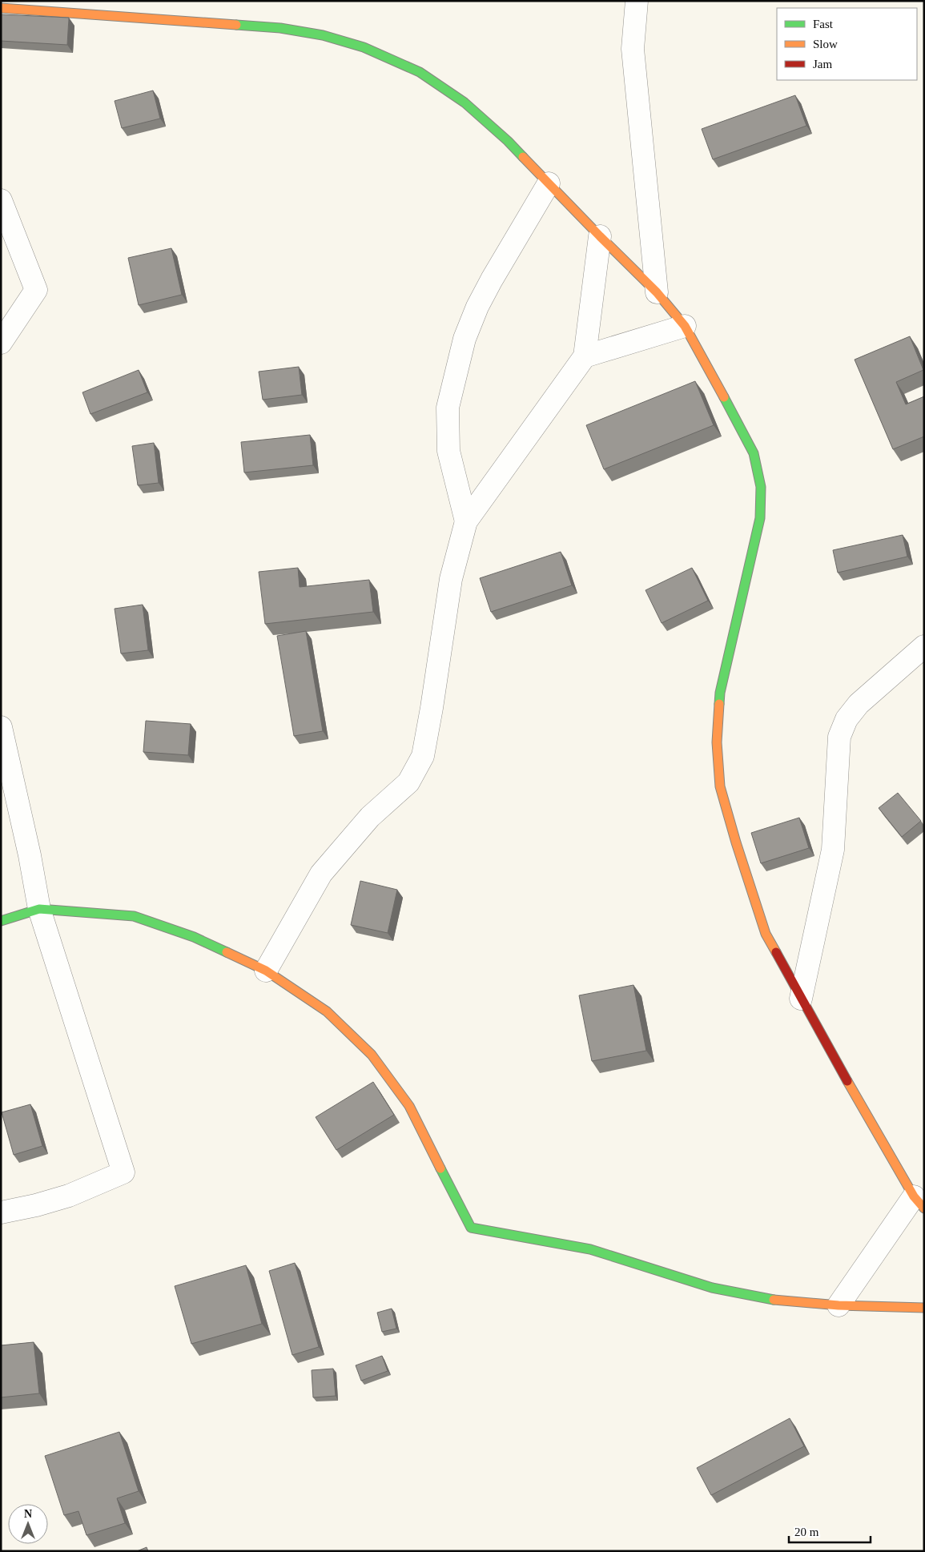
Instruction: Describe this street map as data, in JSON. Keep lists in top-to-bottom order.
{
  "legend": ["Fast", "Slow", "Jam"],
  "scale_bar": "20 m",
  "north": "top"
}
